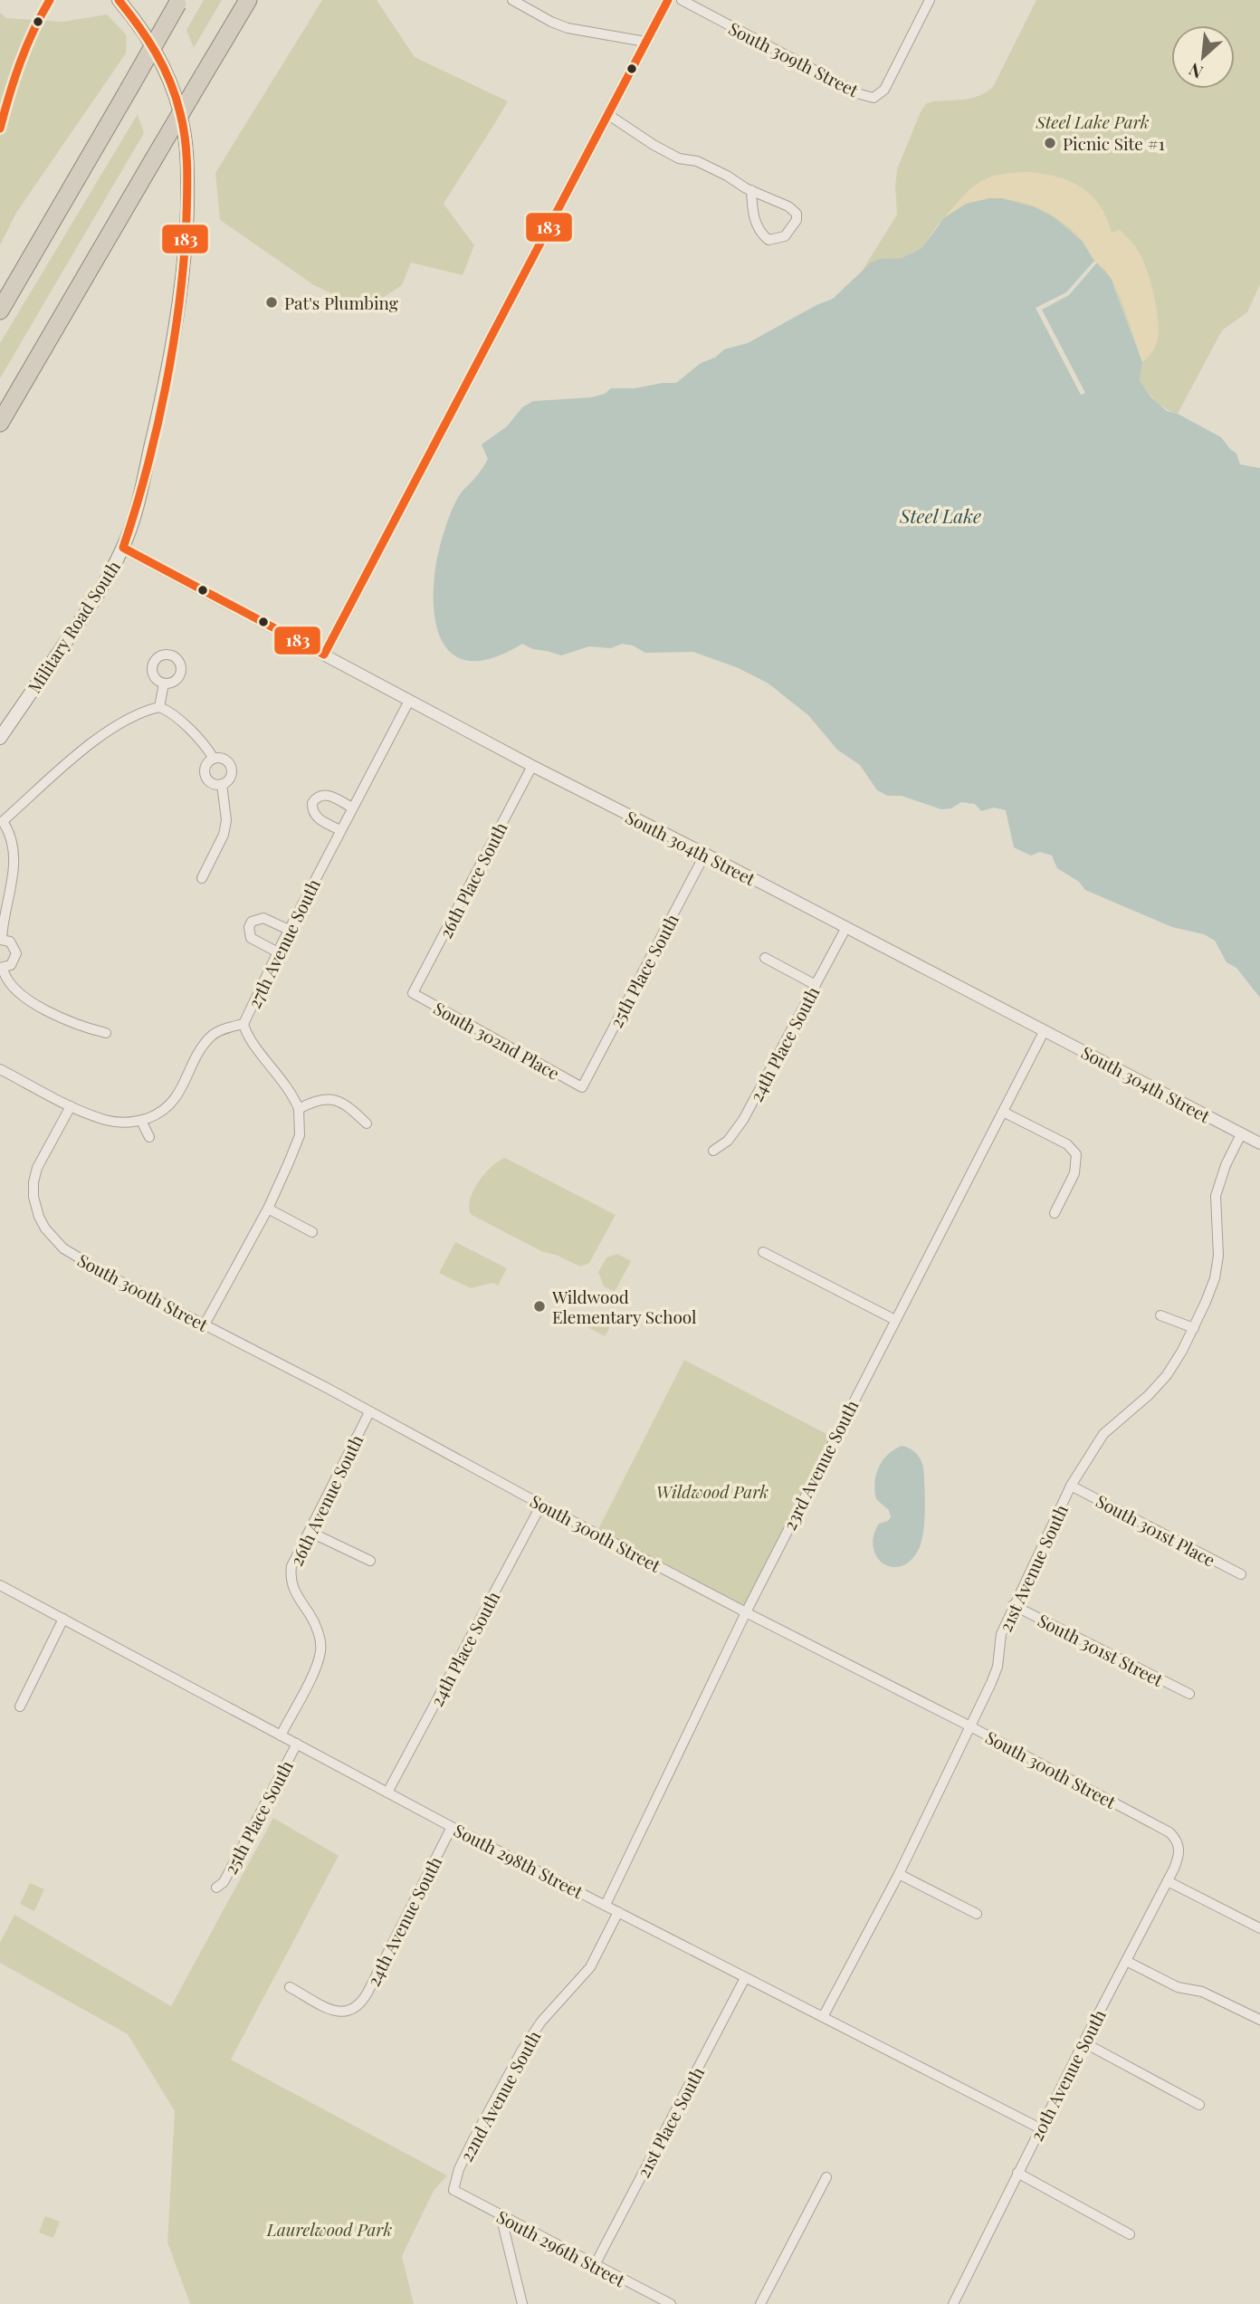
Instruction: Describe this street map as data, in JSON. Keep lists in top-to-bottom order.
{
  "streets": {
    "main road": ["Military Road South"],
    "street": [
      "South 309th Street",
      "South 304th Street",
      "26th Place South",
      "27th Avenue South",
      "25th Place South",
      "South 302nd Place",
      "24th Place South",
      "South 300th Street",
      "23rd Avenue South",
      "26th Avenue South",
      "South 301st Place",
      "21st Avenue South",
      "South 301st Street",
      "South 298th Street",
      "24th Avenue South",
      "20th Avenue South",
      "22nd Avenue South",
      "21st Place South",
      "South 296th Street"
    ]
  },
  "crossings": [
    ["Military Road South", "South 304th Street"],
    ["South 304th Street", "26th Place South"],
    ["South 304th Street", "27th Avenue South"],
    ["South 304th Street", "25th Place South"],
    ["South 304th Street", "24th Place South"],
    ["South 304th Street", "23rd Avenue South"],
    ["South 304th Street", "21st Avenue South"],
    ["26th Place South", "South 302nd Place"],
    ["25th Place South", "South 302nd Place"],
    ["25th Place South", "26th Avenue South"],
    ["25th Place South", "South 298th Street"],
    ["24th Place South", "South 300th Street"],
    ["24th Place South", "South 298th Street"],
    ["South 300th Street", "23rd Avenue South"],
    ["South 300th Street", "26th Avenue South"],
    ["South 300th Street", "21st Avenue South"],
    ["South 300th Street", "20th Avenue South"],
    ["23rd Avenue South", "South 298th Street"],
    ["South 301st Place", "21st Avenue South"],
    ["21st Avenue South", "South 301st Street"],
    ["21st Avenue South", "South 298th Street"],
    ["South 298th Street", "24th Avenue South"],
    ["South 298th Street", "20th Avenue South"],
    ["South 298th Street", "22nd Avenue South"],
    ["South 298th Street", "21st Place South"],
    ["22nd Avenue South", "South 296th Street"],
    ["21st Place South", "South 296th Street"]
  ],
  "water": ["Steel Lake"],
  "parks": ["Steel Lake Park", "Wildwood Park", "Laurelwood Park"],
  "places": ["Picnic Site #1", "Pat's Plumbing", "Wildwood Elementary School"],
  "lines": ["transit line 183"],
  "north": "bottom left"
}
